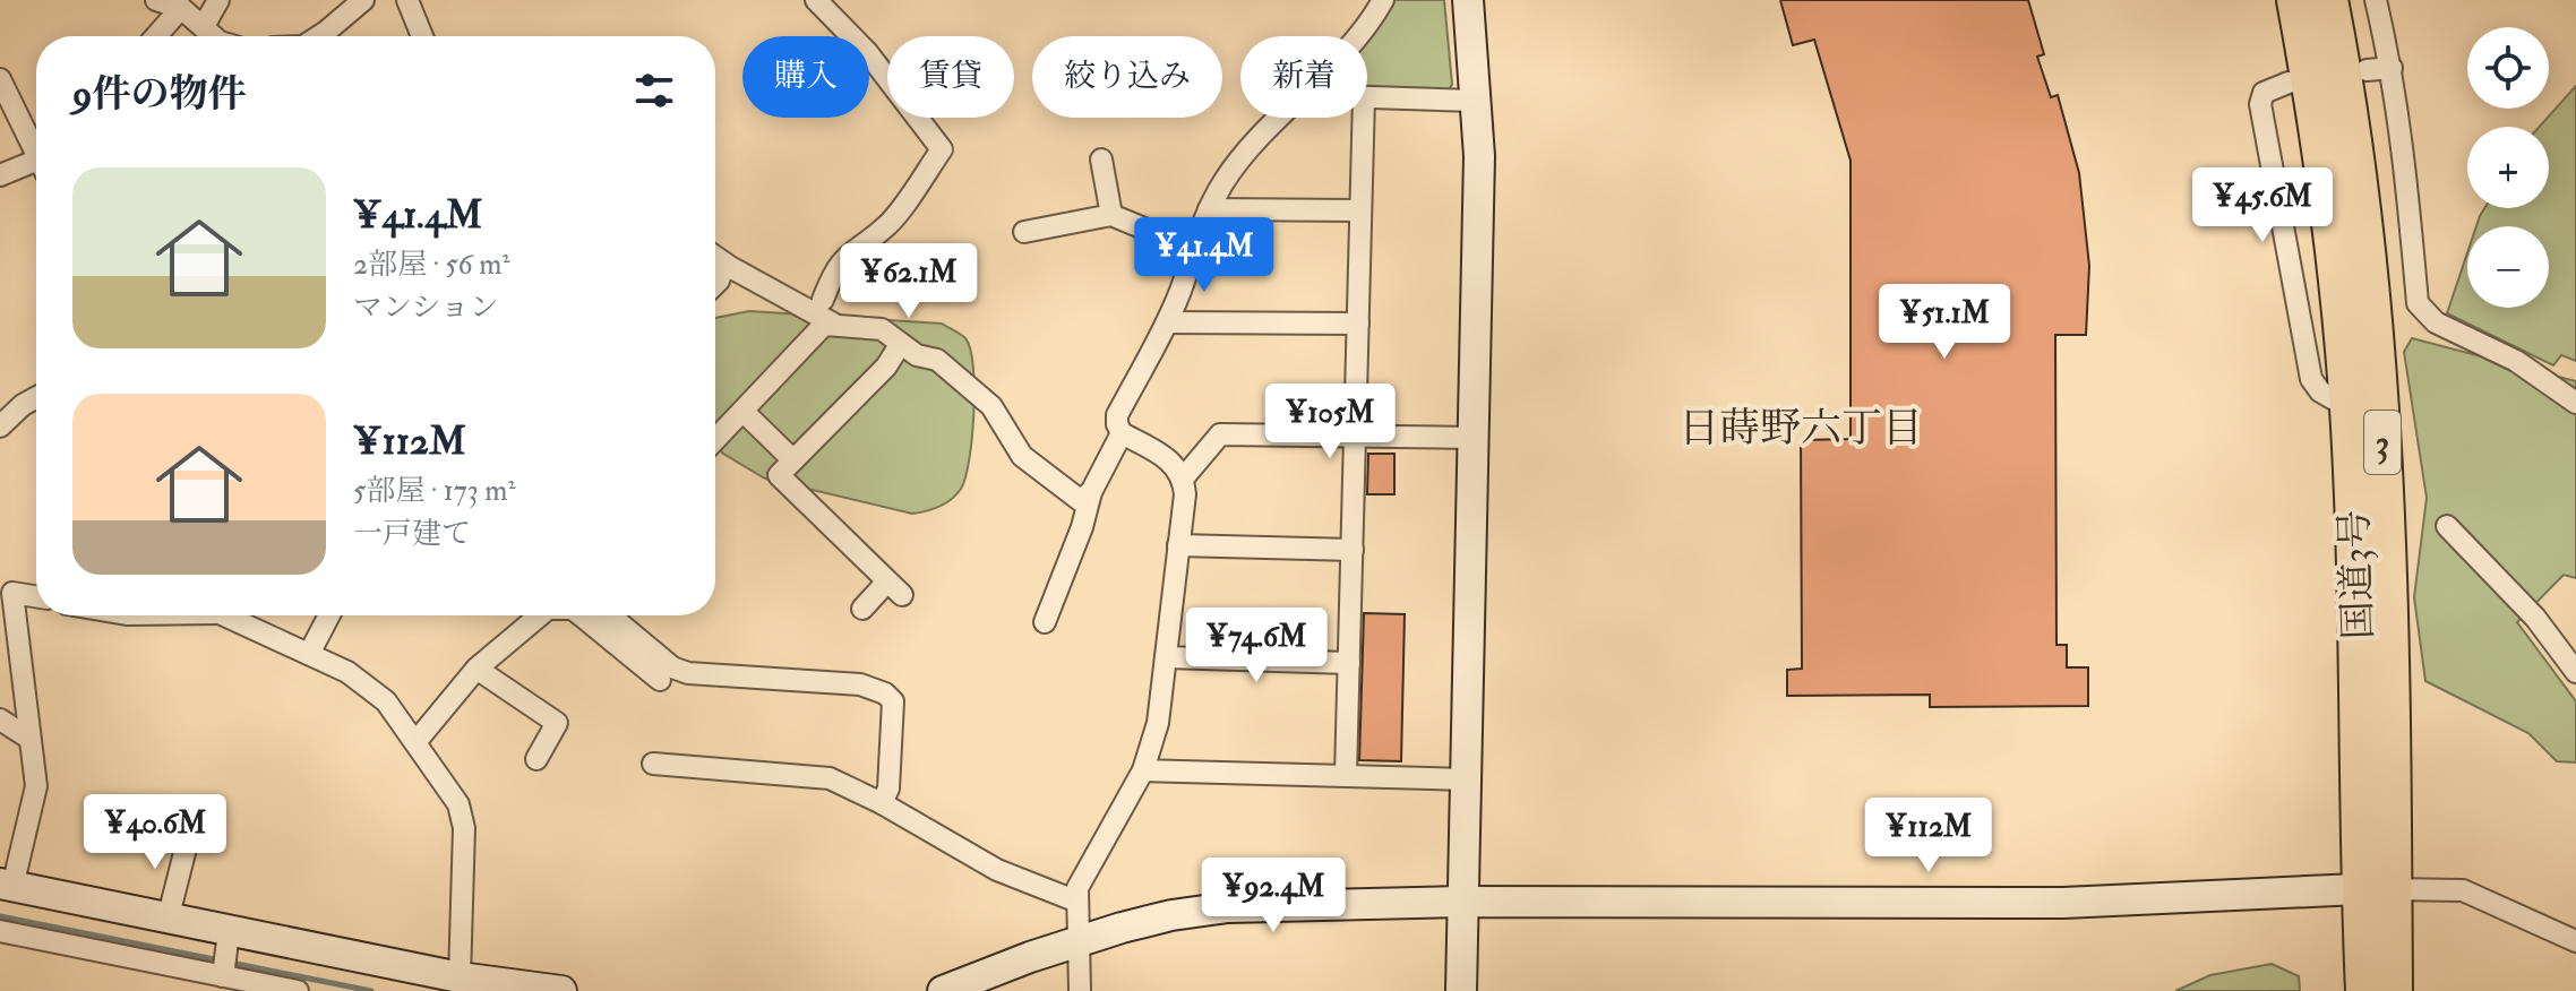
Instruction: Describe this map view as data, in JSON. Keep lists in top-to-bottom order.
{
  "streets": {
    "highway": ["3", "国道3号"]
  },
  "districts": ["日蒔野六丁目"],
  "page": {
    "map_buttons": ["+", "−"],
    "chip": [
      "購入",
      "賃貸",
      "絞り込み",
      "新着"
    ],
    "heading": "9件の物件",
    "list": [
      {
        "name": "¥41.4M",
        "note": "2部屋 · 56 m² · マンション"
      },
      {
        "name": "¥112M",
        "note": "5部屋 · 173 m² · 一戸建て"
      }
    ],
    "price": [
      "¥45.6M",
      "¥41.4M",
      "¥62.1M",
      "¥51.1M",
      "¥105M",
      "¥74.6M",
      "¥40.6M",
      "¥112M",
      "¥92.4M"
    ]
  }
}
